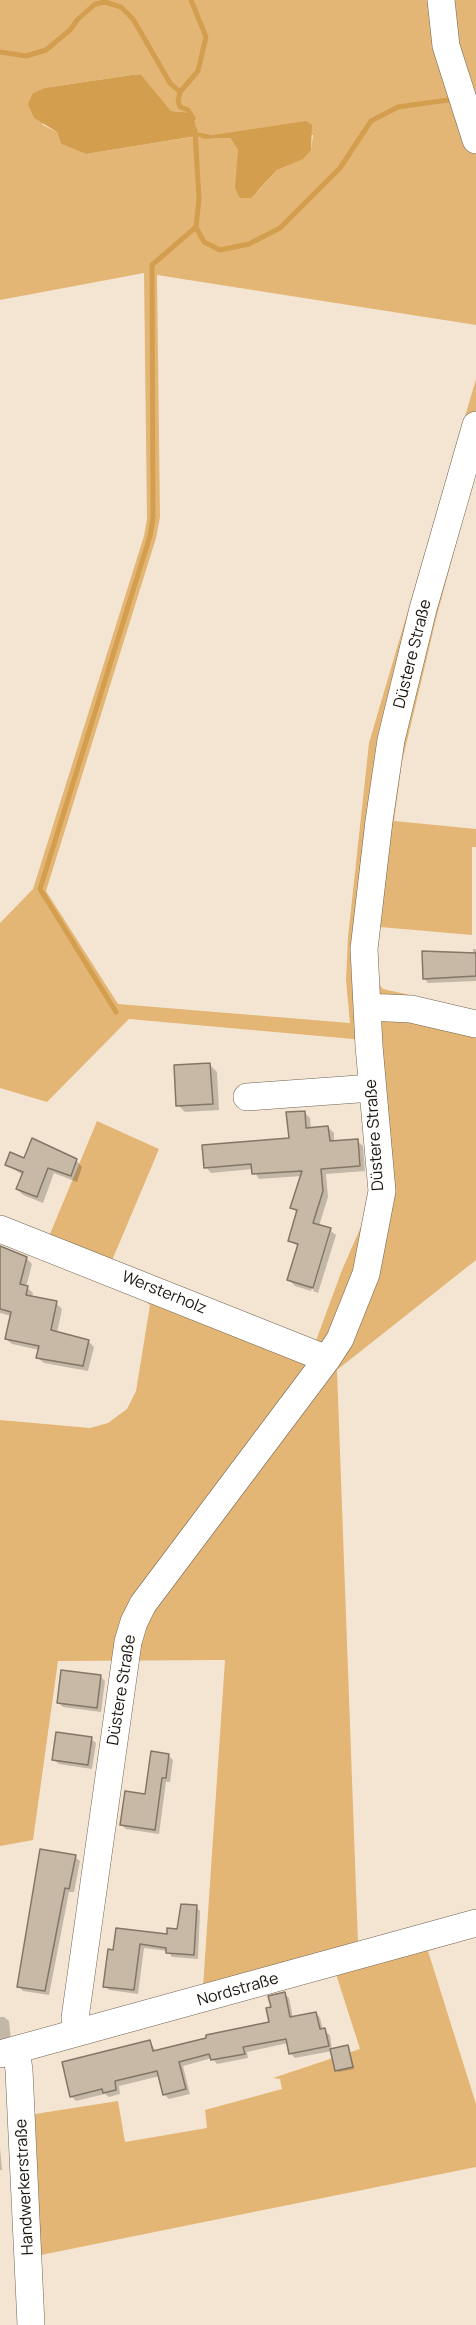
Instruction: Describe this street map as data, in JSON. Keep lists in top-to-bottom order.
{
  "streets": {
    "street": [
      "Düstere Straße",
      "Wersterholz",
      "Nordstraße",
      "Handwerkerstraße"
    ]
  },
  "crossings": [
    ["Düstere Straße", "Wersterholz"],
    ["Düstere Straße", "Nordstraße"],
    ["Nordstraße", "Handwerkerstraße"]
  ]
}
